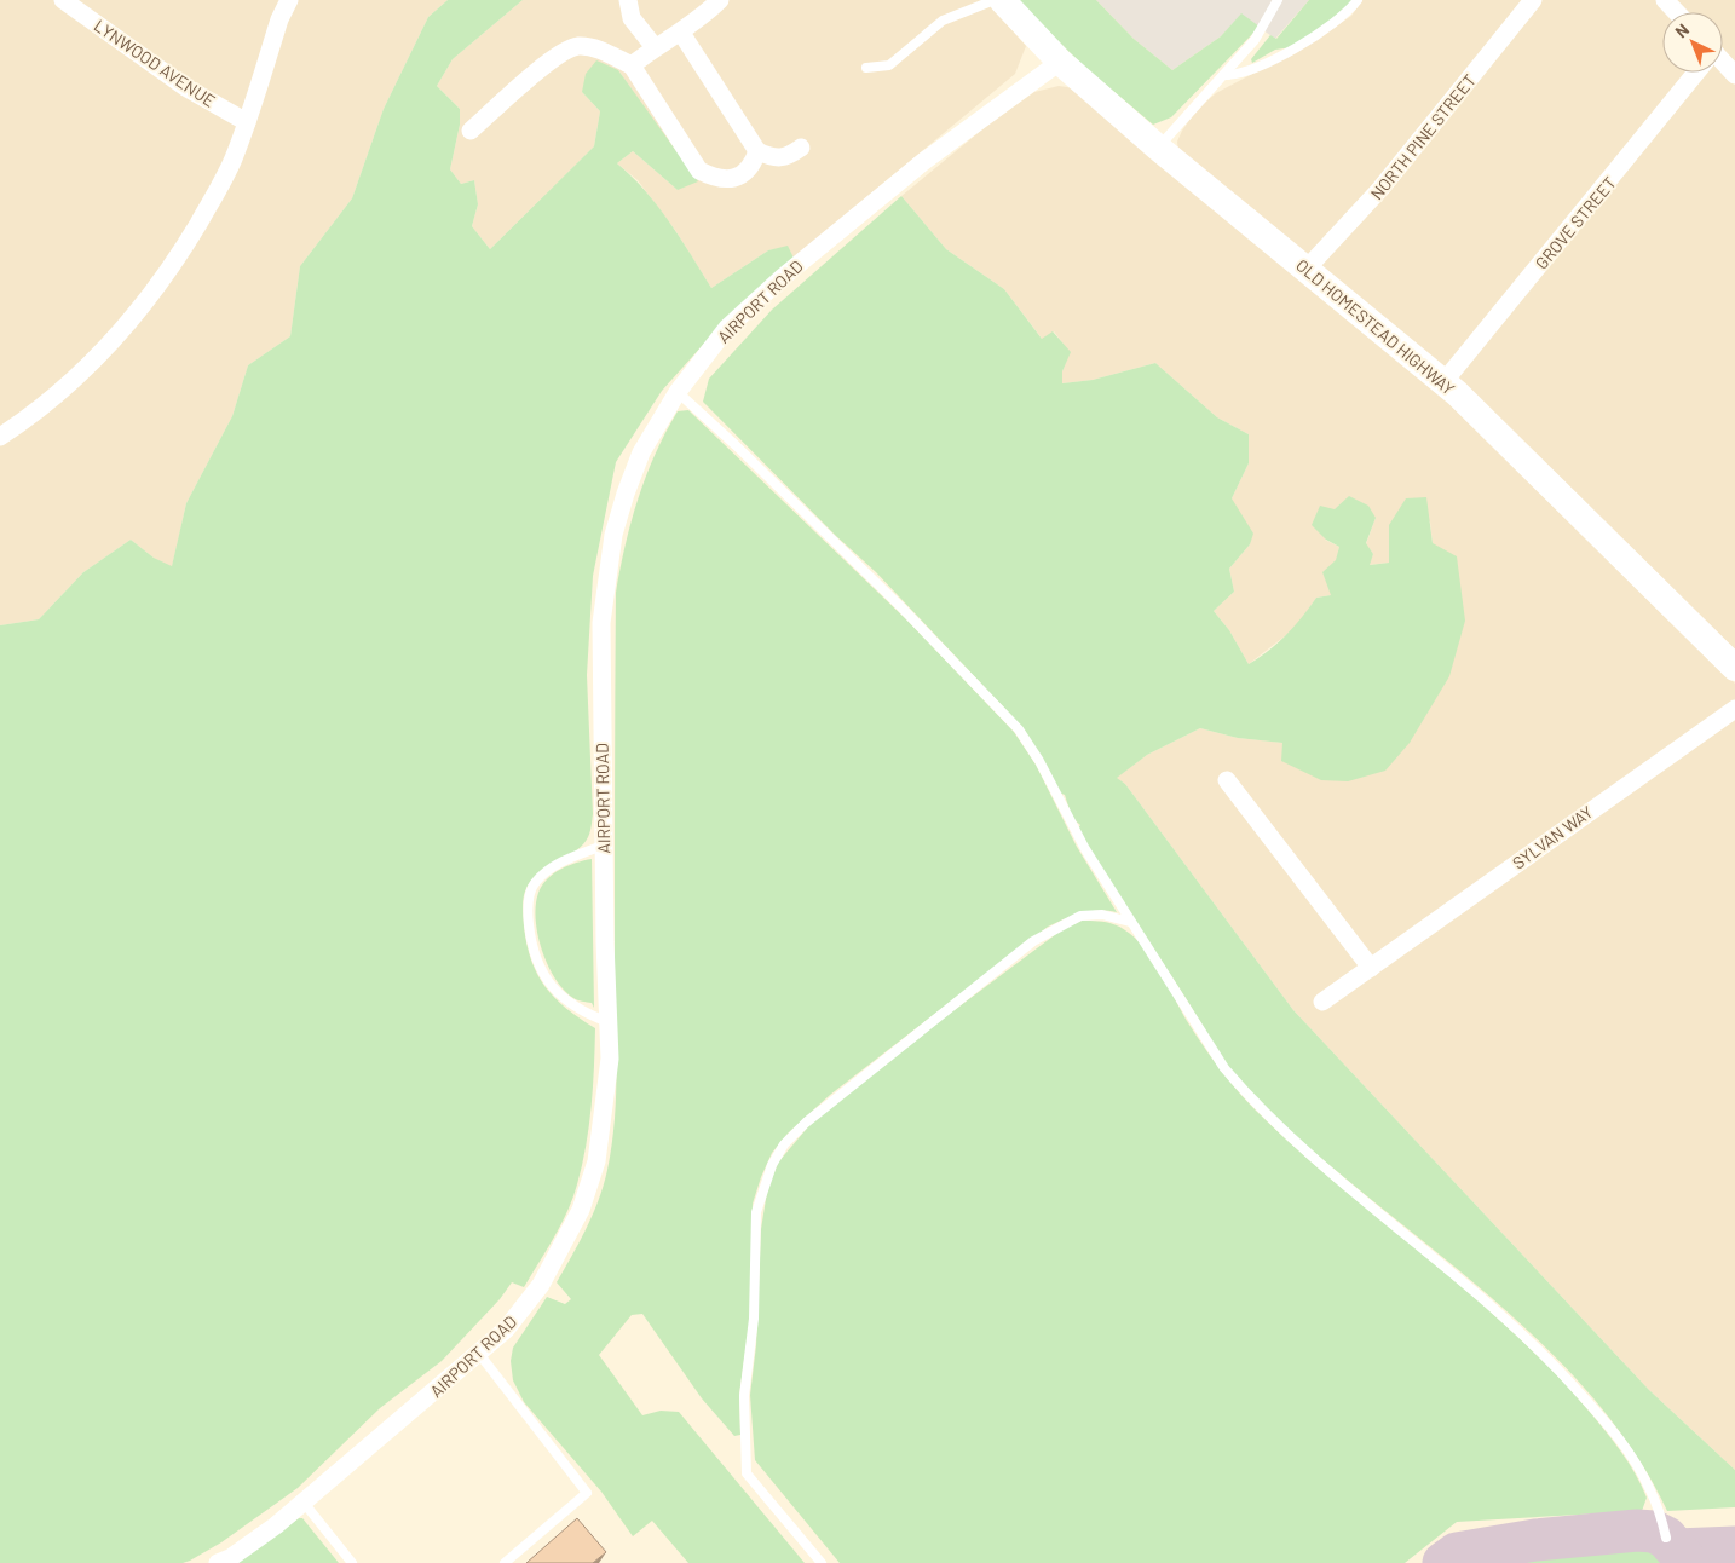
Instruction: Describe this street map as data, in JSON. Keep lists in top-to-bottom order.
{
  "streets": {
    "main road": ["OLD HOMESTEAD HIGHWAY"],
    "street": [
      "LYNWOOD AVENUE",
      "NORTH PINE STREET",
      "GROVE STREET",
      "AIRPORT ROAD",
      "SYLVAN WAY"
    ]
  },
  "crossings": [
    ["NORTH PINE STREET", "OLD HOMESTEAD HIGHWAY"],
    ["GROVE STREET", "OLD HOMESTEAD HIGHWAY"],
    ["AIRPORT ROAD", "OLD HOMESTEAD HIGHWAY"]
  ],
  "north": "top left"
}
